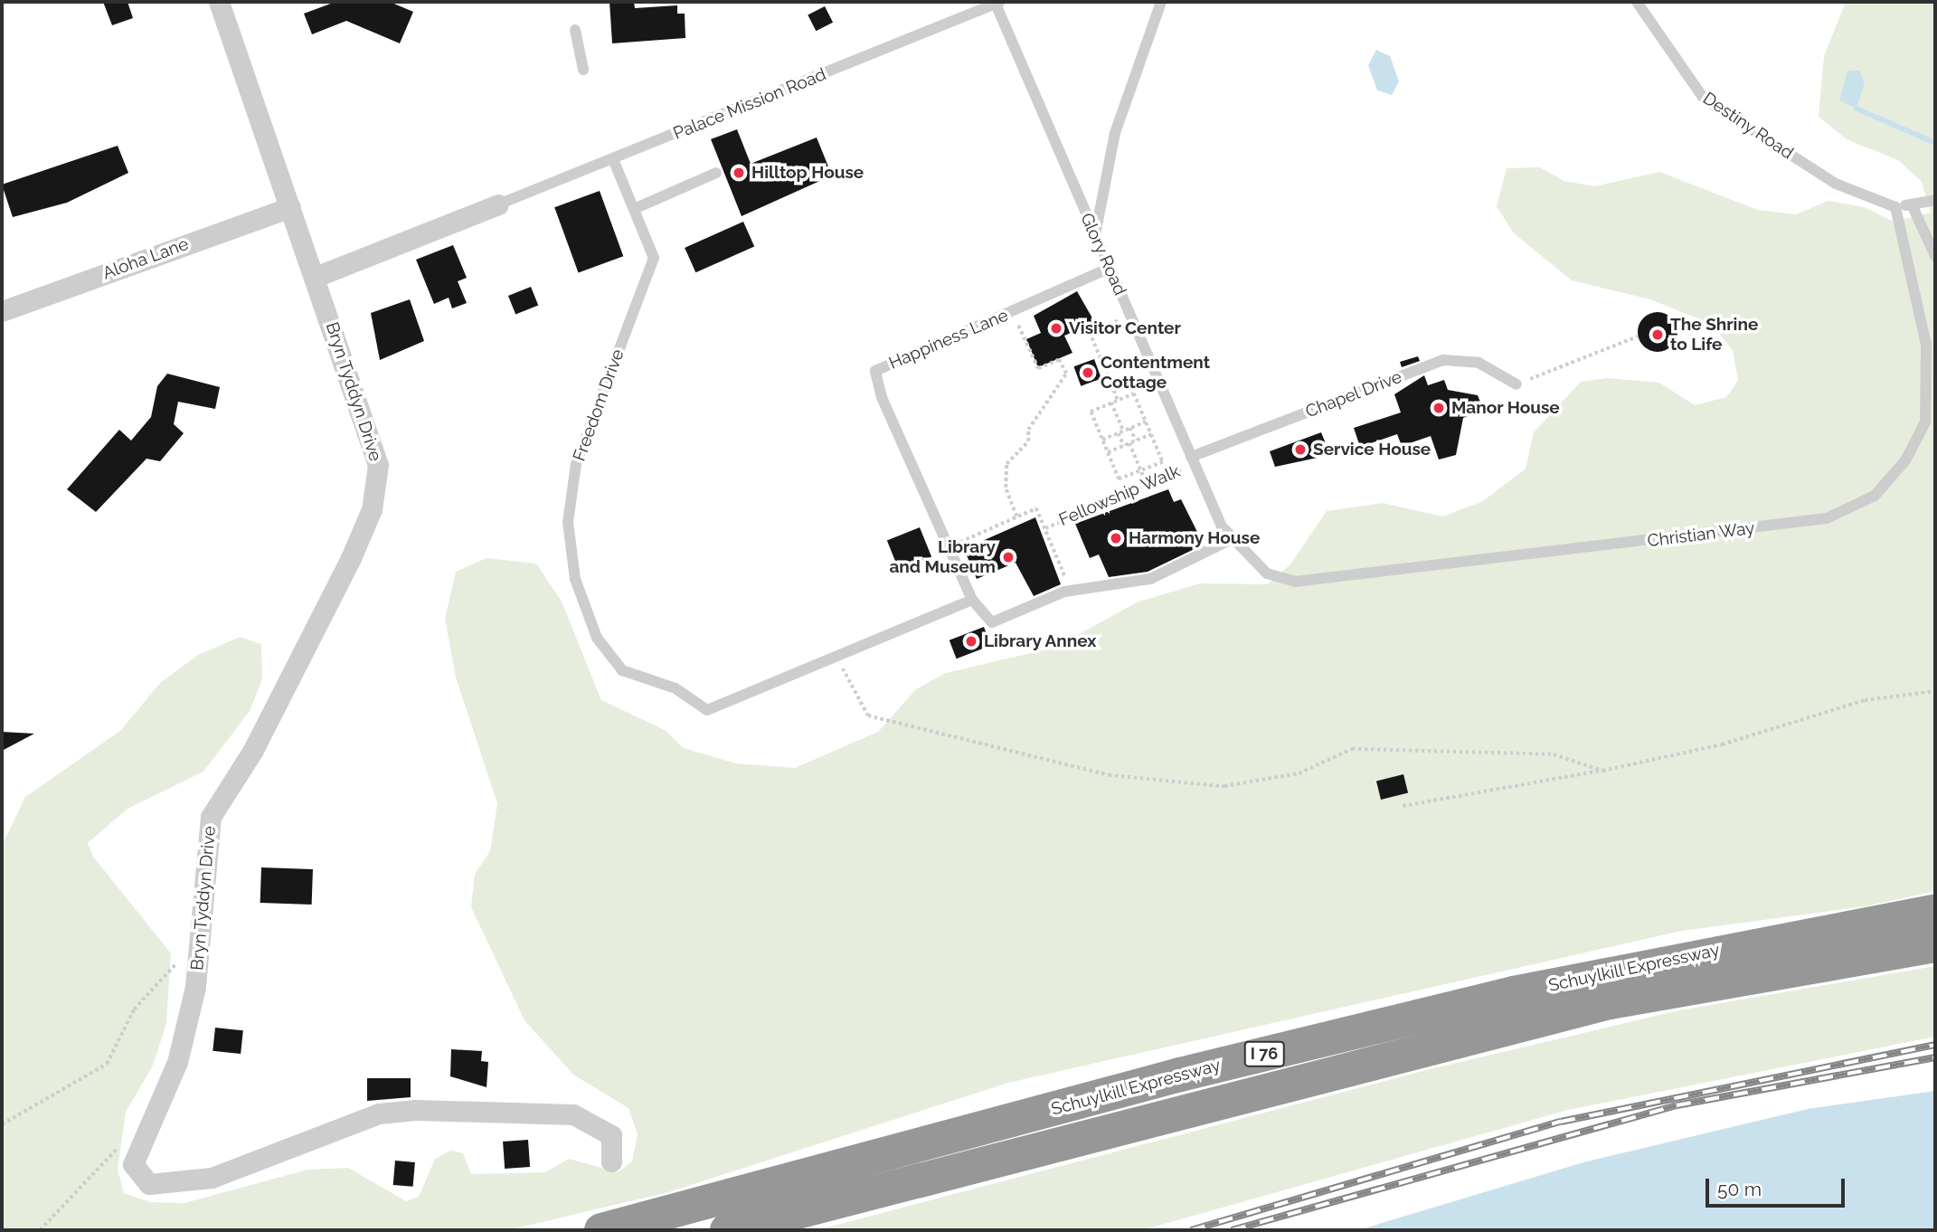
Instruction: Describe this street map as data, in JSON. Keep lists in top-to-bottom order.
{
  "streets": {
    "highway": ["Schuylkill Expressway", "I 76"],
    "street": ["Aloha Lane", "Bryn Tyddyn Drive"],
    "lane": [
      "Palace Mission Road",
      "Destiny Road",
      "Glory Road",
      "Happiness Lane",
      "Chapel Drive",
      "Freedom Drive",
      "Christian Way"
    ],
    "path": ["Fellowship Walk"]
  },
  "crossings": [
    ["Palace Mission Road", "Glory Road"],
    ["Palace Mission Road", "Freedom Drive"],
    ["Destiny Road", "Christian Way"],
    ["Glory Road", "Happiness Lane"],
    ["Glory Road", "Chapel Drive"],
    ["Glory Road", "Fellowship Walk"],
    ["Glory Road", "Christian Way"],
    ["Aloha Lane", "Bryn Tyddyn Drive"],
    ["Chapel Drive", "Fellowship Walk"]
  ],
  "places": [
    "Hilltop House",
    "Visitor Center",
    "The Shrine to Life",
    "Contentment Cottage",
    "Manor House",
    "Service House",
    "Harmony House",
    "Library and Museum",
    "Library Annex"
  ],
  "scale_bar": "50 m"
}
